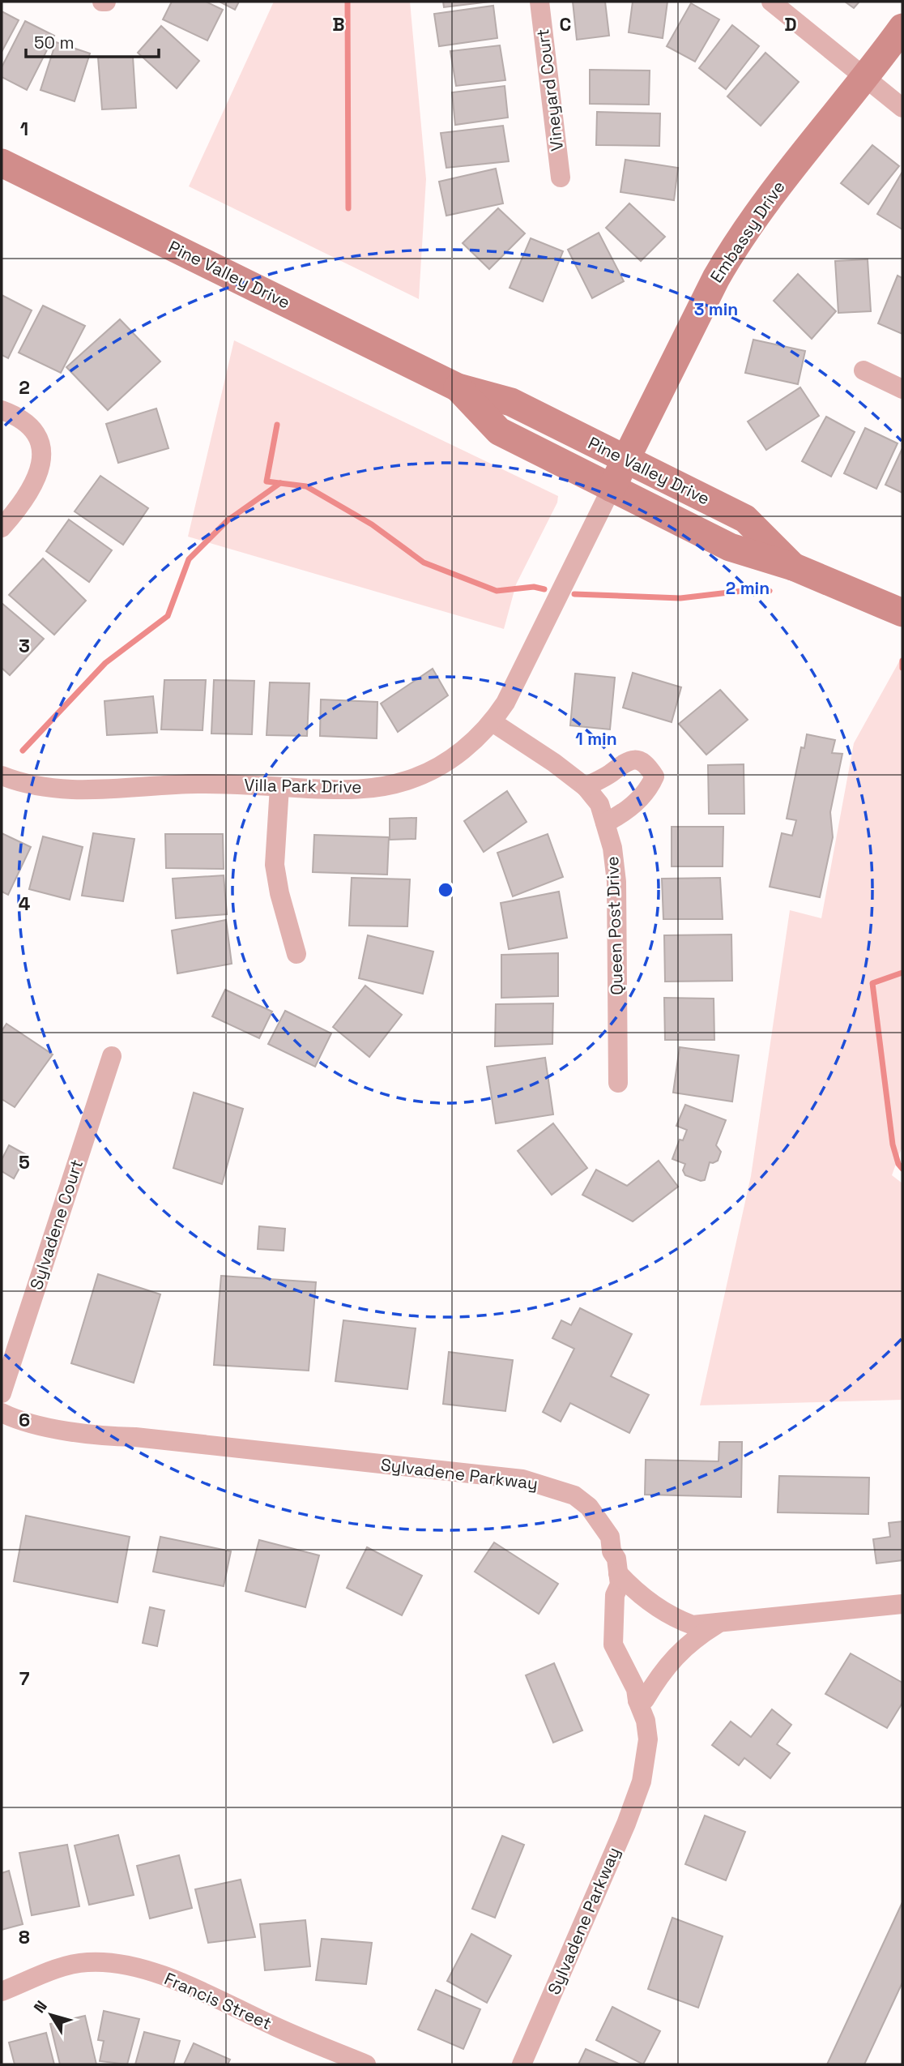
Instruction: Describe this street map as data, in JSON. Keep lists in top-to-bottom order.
{
  "streets": {
    "main road": ["Embassy Drive", "Pine Valley Drive"],
    "street": [
      "Vineyard Court",
      "Villa Park Drive",
      "Queen Post Drive",
      "Sylvadene Court",
      "Sylvadene Parkway",
      "Francis Street"
    ]
  },
  "crossings": [
    ["Embassy Drive", "Pine Valley Drive"],
    ["Embassy Drive", "Villa Park Drive"],
    ["Pine Valley Drive", "Villa Park Drive"],
    ["Villa Park Drive", "Queen Post Drive"]
  ],
  "scale_bar": "50 m",
  "north": "top left",
  "grid": {
    "columns": ["B", "C", "D"],
    "rows": [
      "1",
      "2",
      "3",
      "4",
      "5",
      "6",
      "7",
      "8"
    ]
  },
  "rings": ["3 min", "2 min", "1 min"]
}
